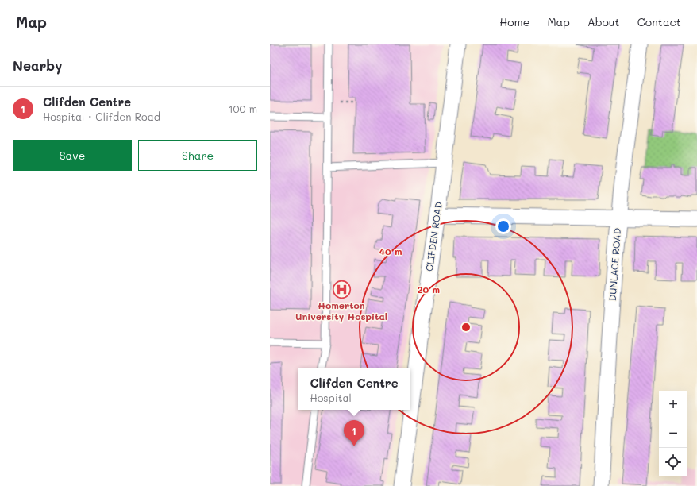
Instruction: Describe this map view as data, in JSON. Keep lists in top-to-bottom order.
{
  "streets": {
    "street": ["CLIFDEN ROAD", "DUNLACE ROAD"]
  },
  "places": {
    "hospital": ["Homerton University Hospital"]
  },
  "page": {
    "header": "Map",
    "nav": [
      "Home",
      "Map",
      "About",
      "Contact"
    ],
    "heading": "Nearby",
    "list": [
      {
        "mark": "1",
        "name": "Clifden Centre",
        "note": "Hospital · Clifden Road",
        "value": "100 m"
      }
    ],
    "buttons": ["Save", "Share"],
    "popup": ["Clifden Centre", "Hospital"],
    "map_buttons": ["+", "−"],
    "pins": "1"
  },
  "rings": ["40 m", "20 m"]
}
